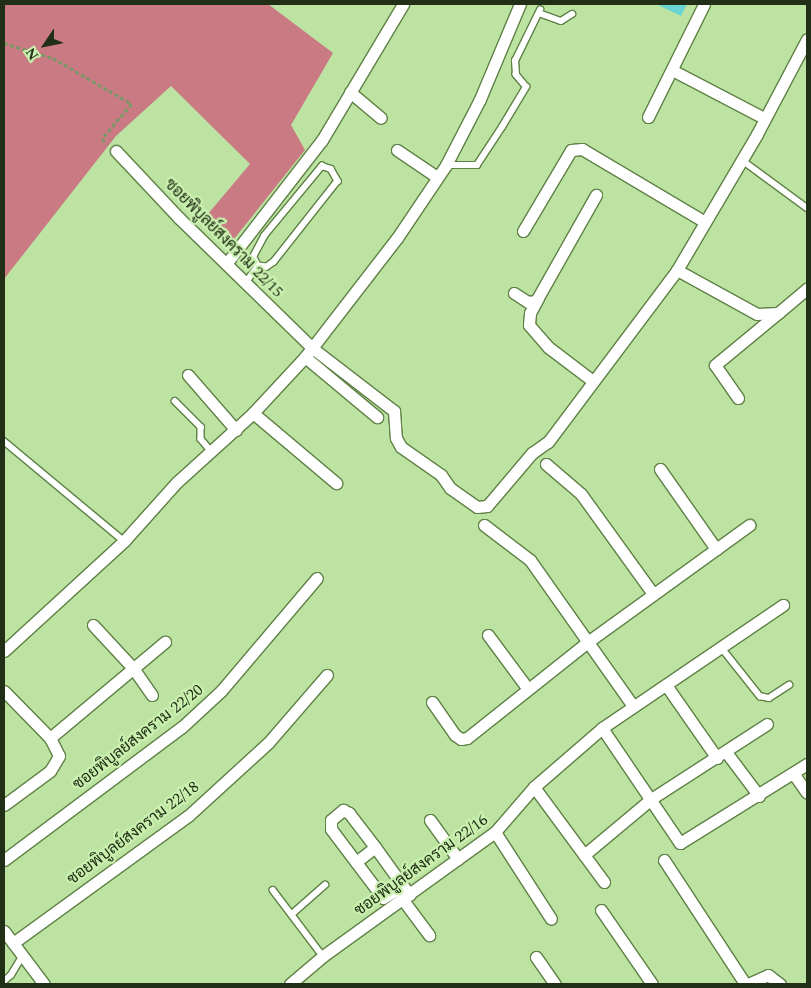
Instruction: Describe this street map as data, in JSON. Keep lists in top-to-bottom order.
{
  "streets": {
    "street": [
      "ซอยพิบูลย์สงคราม 22/15",
      "ซอยพิบูลย์สงคราม 22/20",
      "ซอยพิบูลย์สงคราม 22/18",
      "ซอยพิบูลย์สงคราม 22/16"
    ]
  },
  "north": "bottom left"
}
